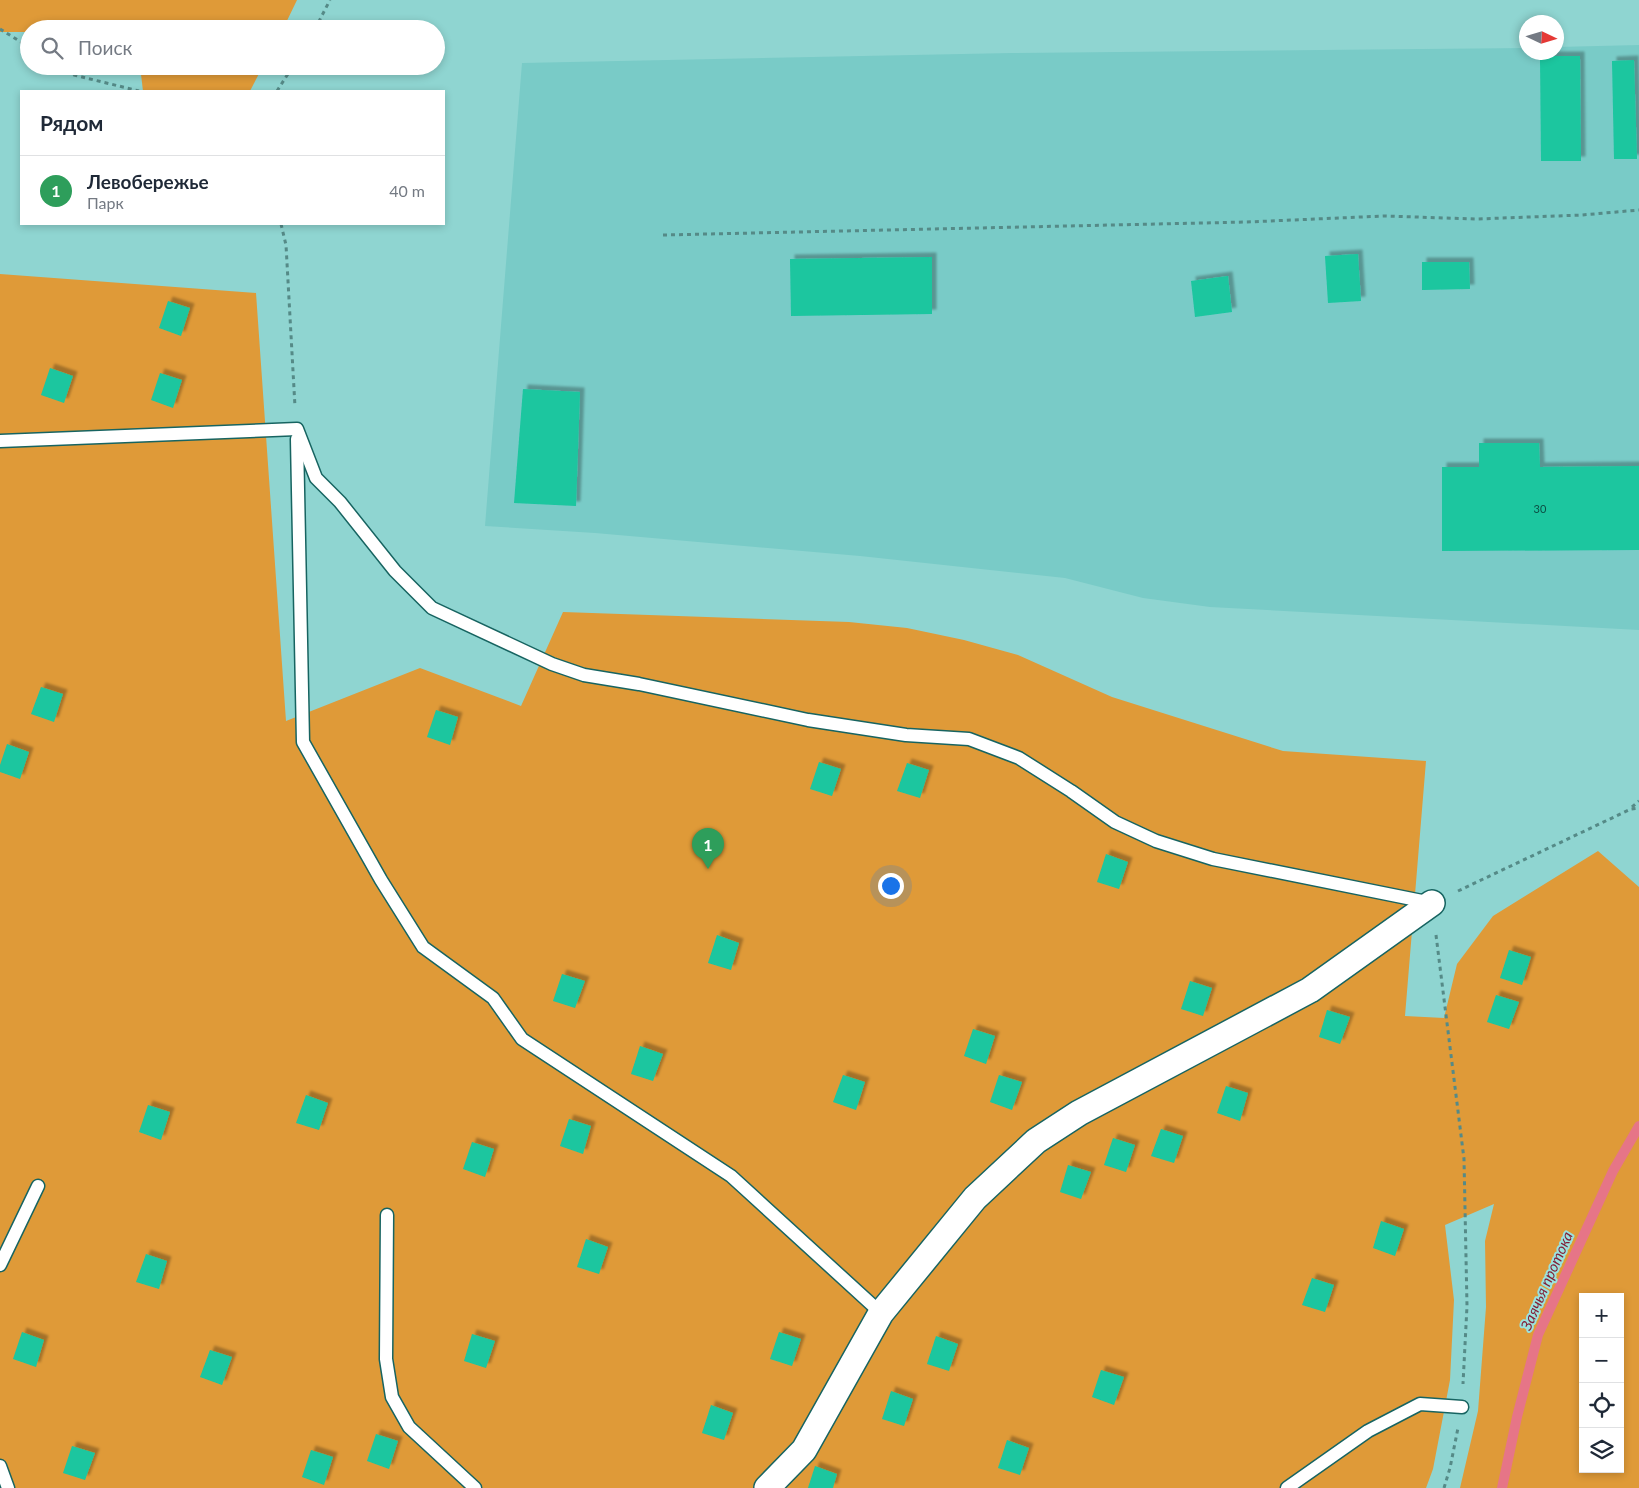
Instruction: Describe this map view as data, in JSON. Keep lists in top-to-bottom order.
{
  "water": ["Заячья протока"],
  "house_numbers": ["30"],
  "north": "right",
  "page": {
    "search": "Поиск",
    "heading": "Рядом",
    "list": [
      {
        "mark": "1",
        "name": "Левобережье",
        "note": "Парк",
        "value": "40 m"
      }
    ],
    "pins": "1",
    "map_buttons": ["+", "−"]
  }
}
